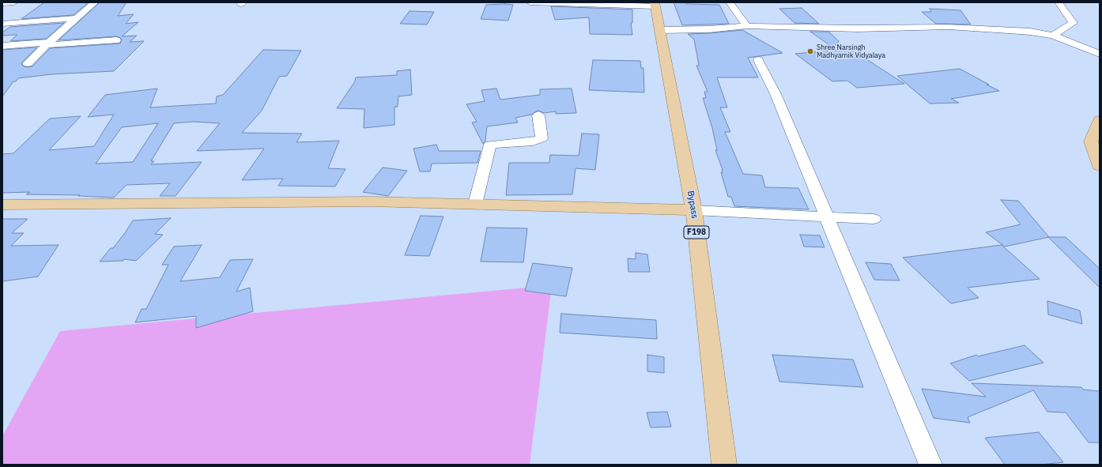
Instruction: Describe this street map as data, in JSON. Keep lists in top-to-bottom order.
{
  "streets": {
    "main road": ["Bypass", "F198"]
  },
  "places": ["Shree Narsingh Madhyamik Vidyalaya"]
}
